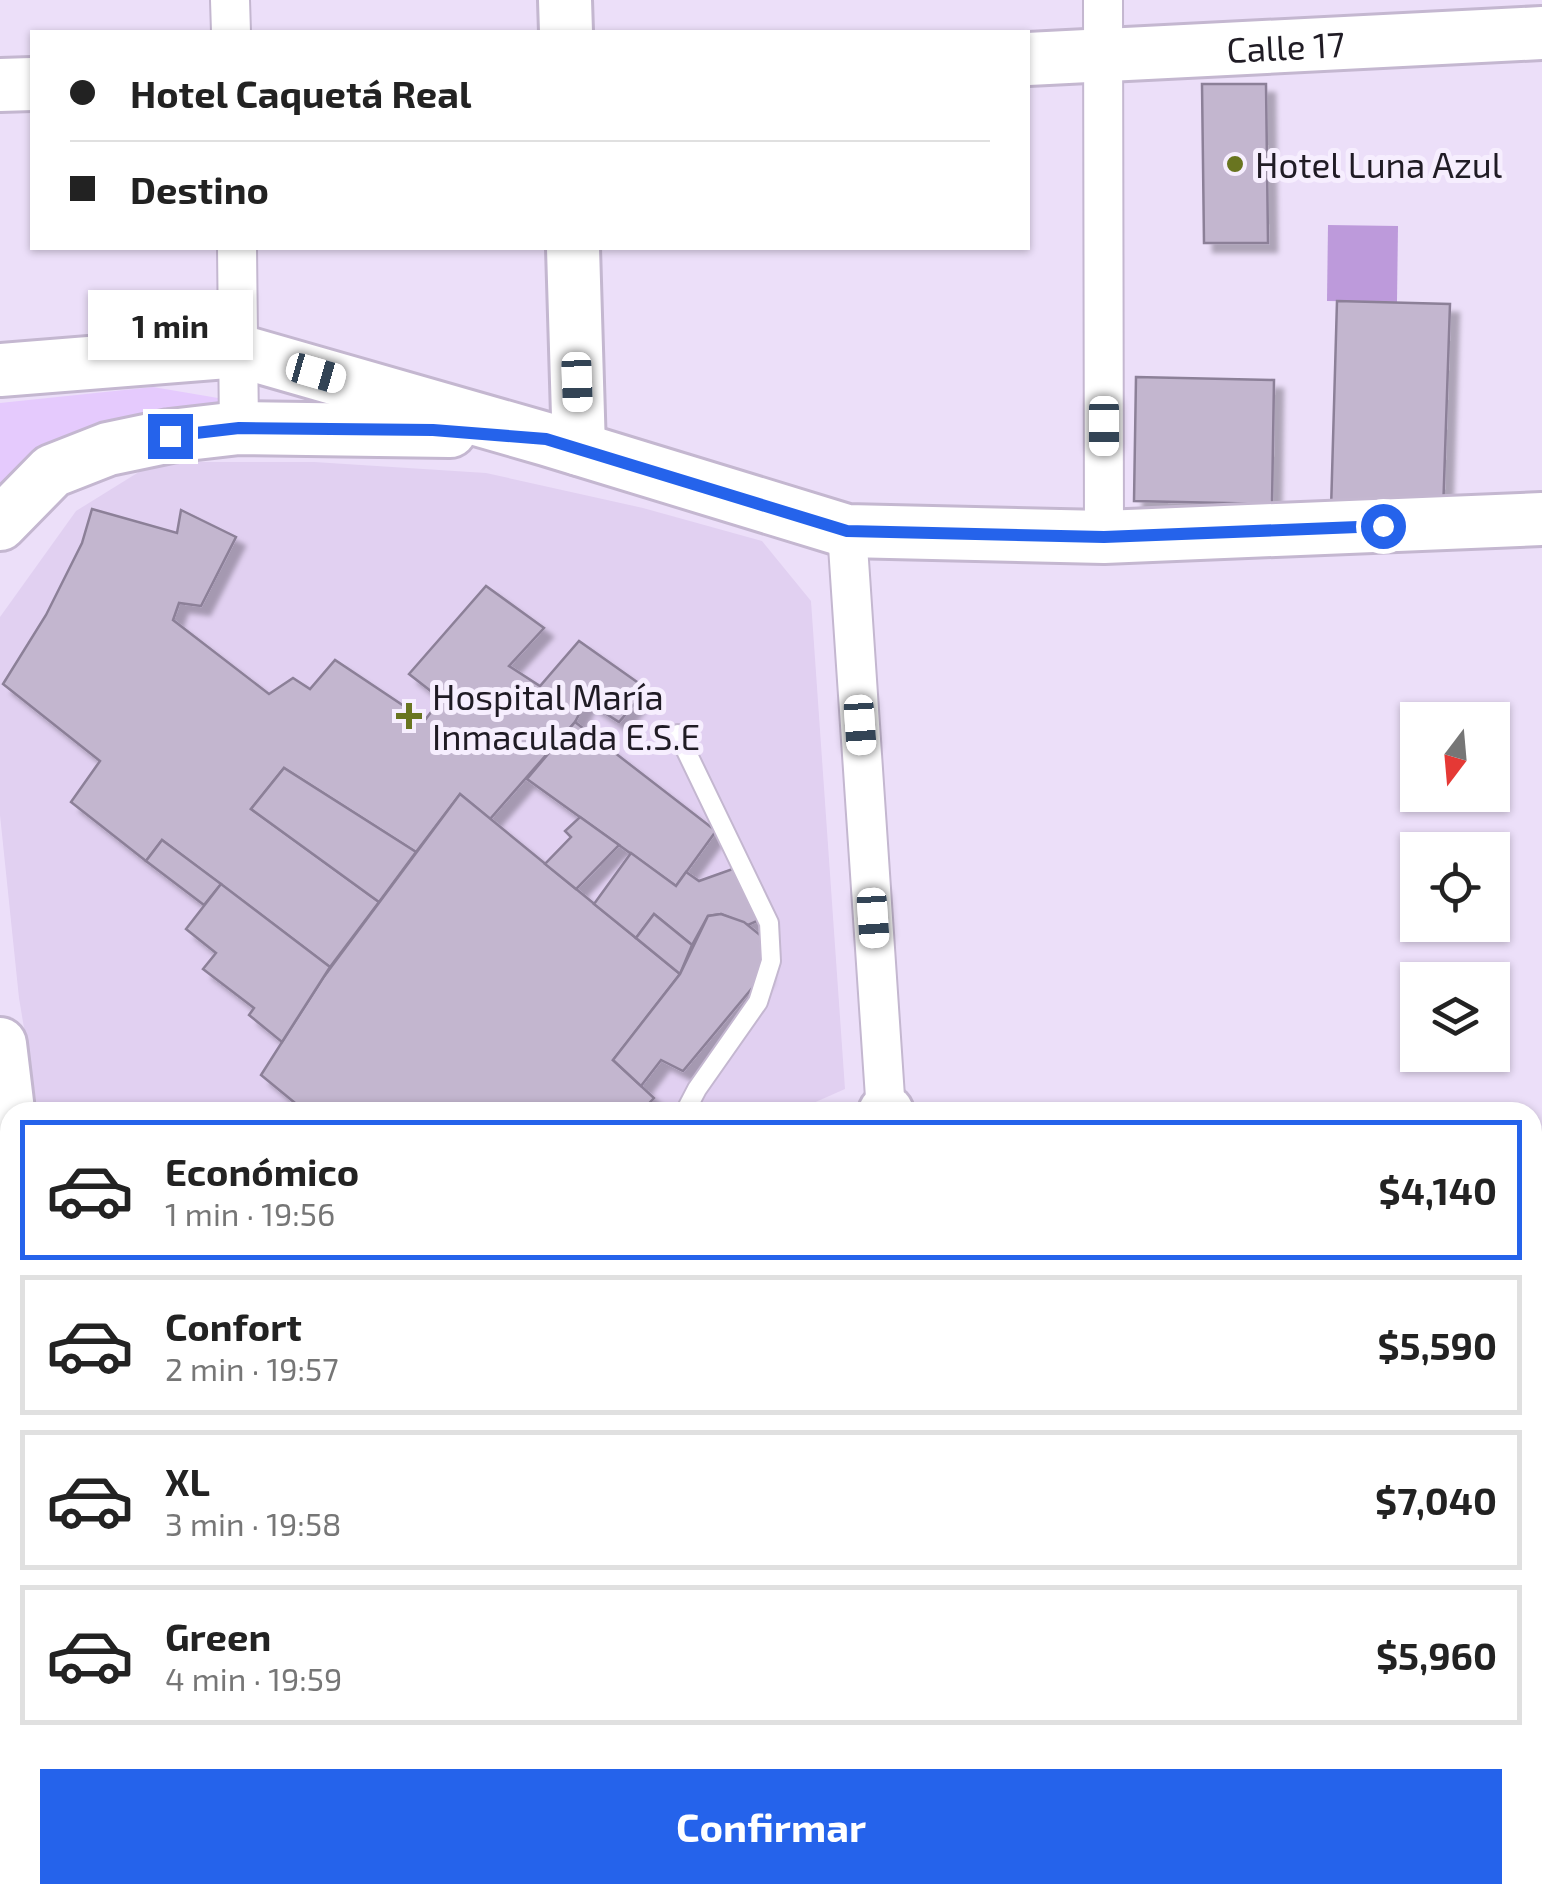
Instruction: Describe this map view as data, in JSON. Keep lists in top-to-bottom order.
{
  "streets": {
    "main road": ["Calle 17"]
  },
  "places": {
    "other": ["Hotel Luna Azul"],
    "health": ["Hospital María Inmaculada E.S.E"]
  },
  "north": "bottom",
  "page": {
    "banner": ["Hotel Caquetá Real", "Destino"],
    "bubble": "1 min",
    "list": [
      {
        "name": "Económico",
        "note": "1 min · 19:56",
        "value": "$4,140"
      },
      {
        "name": "Confort",
        "note": "2 min · 19:57",
        "value": "$5,590"
      },
      {
        "name": "XL",
        "note": "3 min · 19:58",
        "value": "$7,040"
      },
      {
        "name": "Green",
        "note": "4 min · 19:59",
        "value": "$5,960"
      }
    ],
    "buttons": "Confirmar"
  }
}
